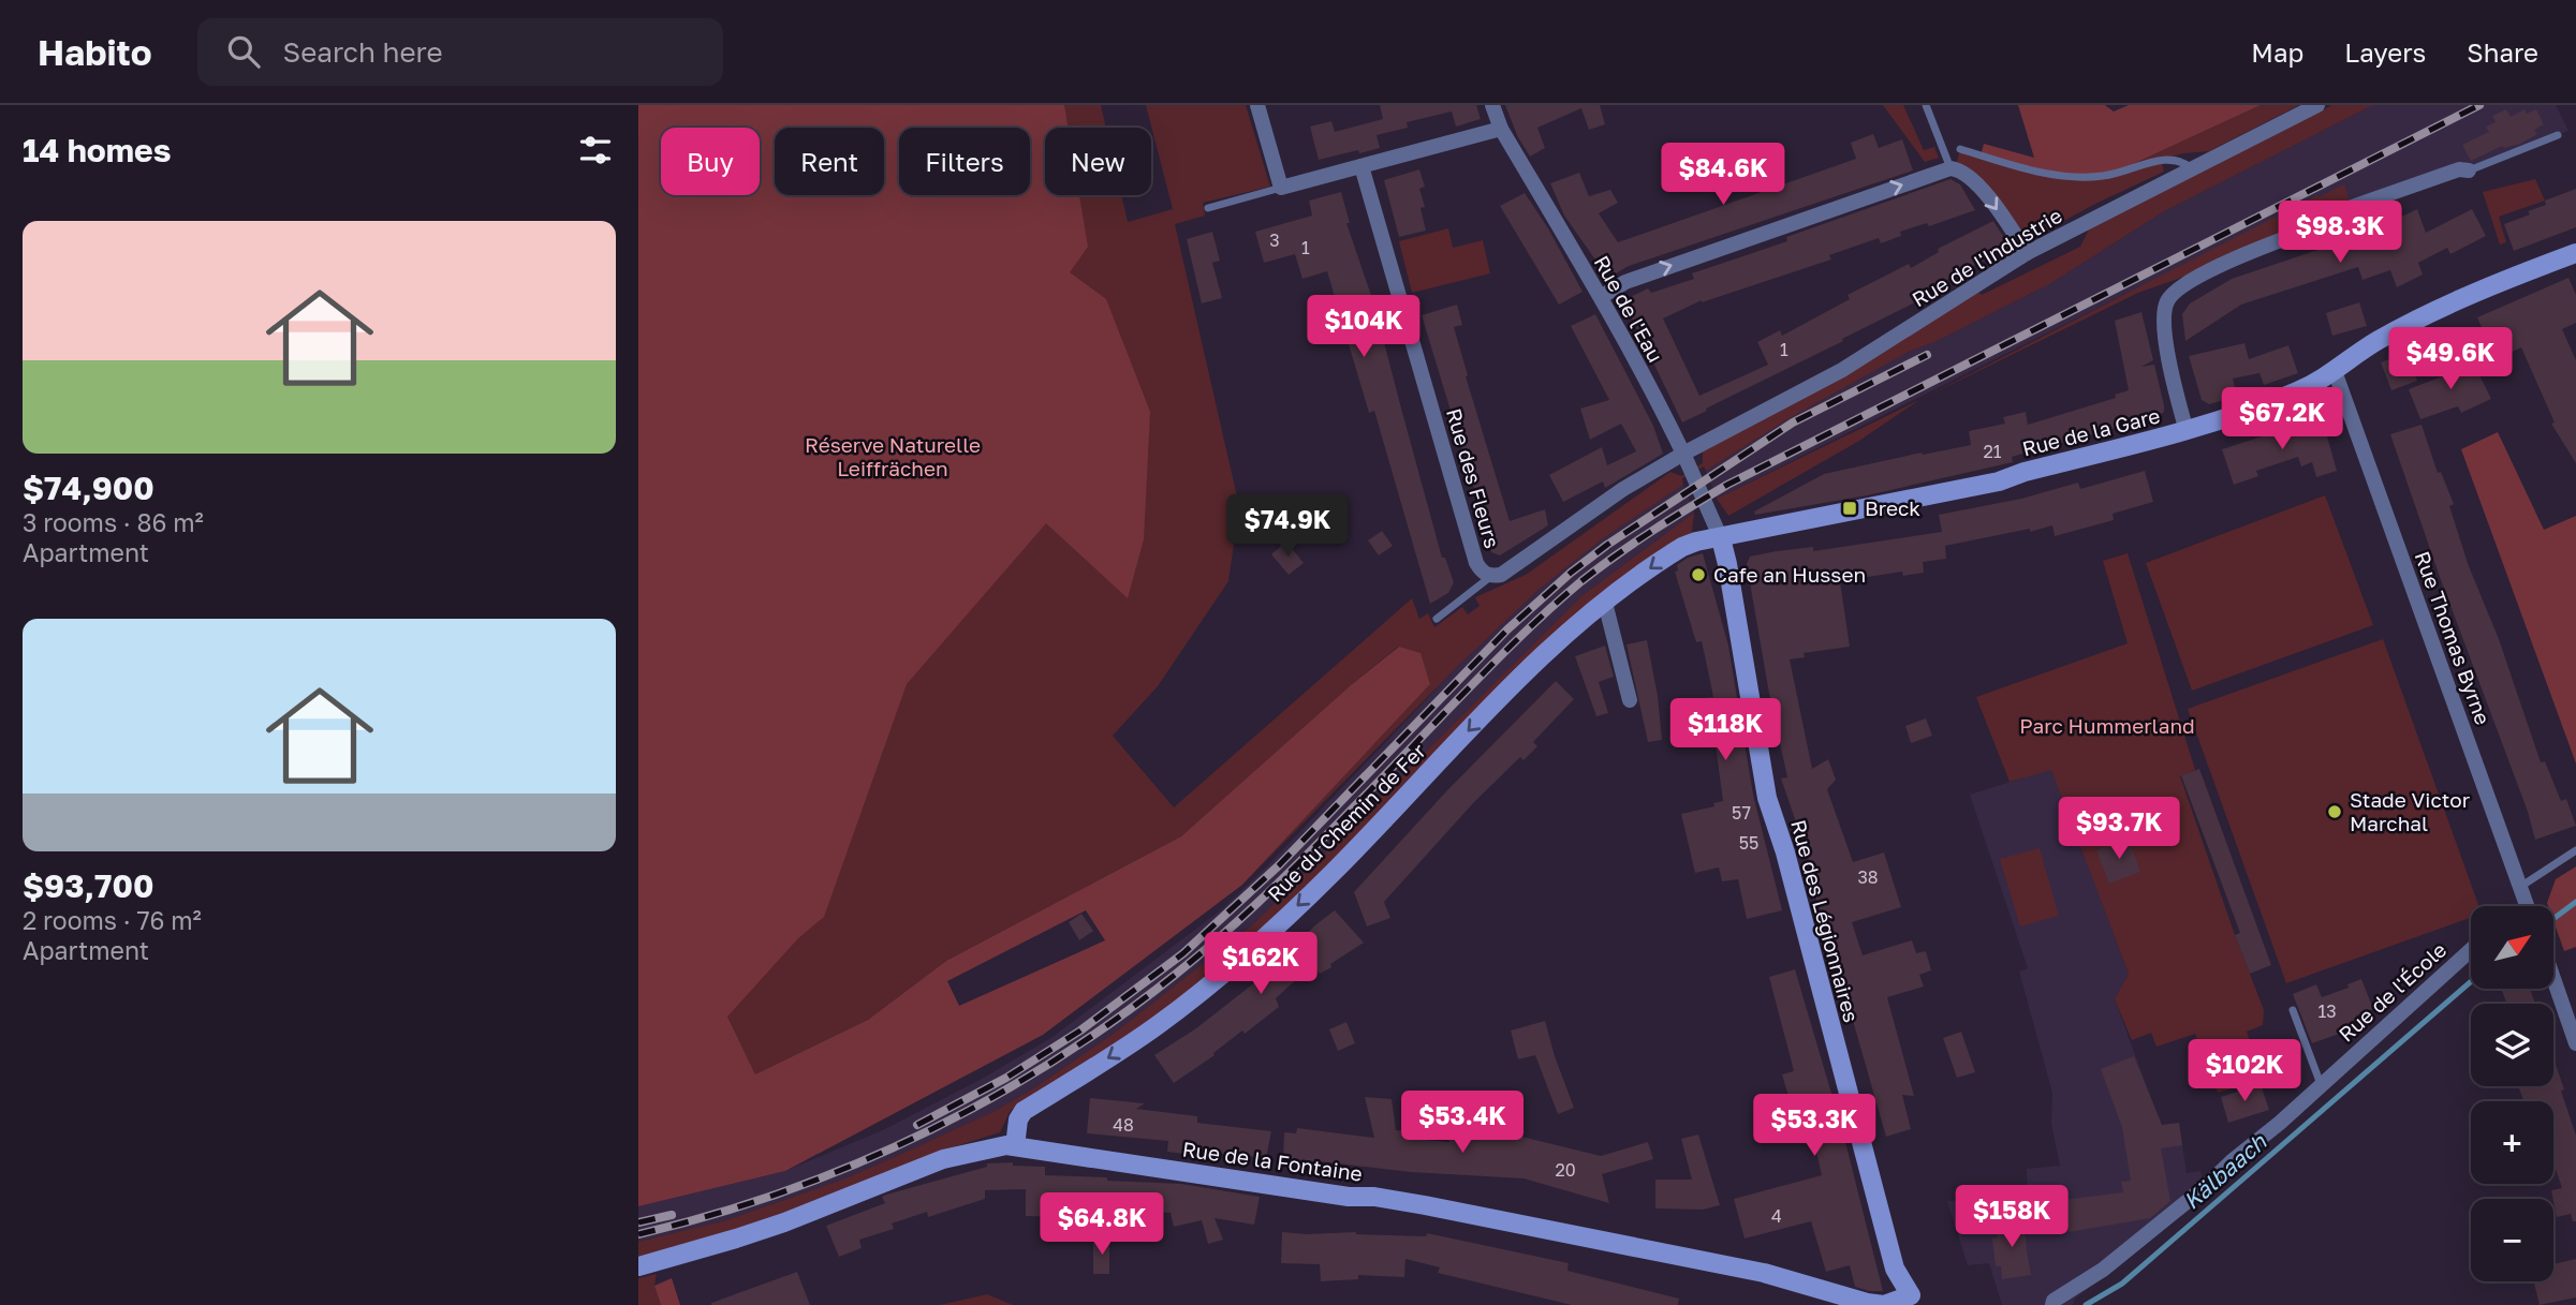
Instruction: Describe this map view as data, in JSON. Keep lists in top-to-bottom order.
{
  "streets": {
    "main road": [
      "Rue de la Gare",
      "Rue du Chemin de Fer",
      "Rue des Légionnaires",
      "Rue de la Fontaine"
    ],
    "street": [
      "Rue de l'Industrie",
      "Rue de l'Eau",
      "Rue des Fleurs",
      "Rue Thomas Byrne",
      "Rue de l'École"
    ]
  },
  "crossings": [
    ["Rue de l'Industrie", "Rue de l'Eau"],
    ["Rue de l'Industrie", "Rue des Fleurs"],
    ["Rue de l'Eau", "Rue de la Gare"],
    ["Rue de l'Eau", "Rue des Fleurs"],
    ["Rue de l'Eau", "Rue du Chemin de Fer"],
    ["Rue de l'Eau", "Rue des Légionnaires"],
    ["Rue de la Gare", "Rue du Chemin de Fer"],
    ["Rue de la Gare", "Rue des Légionnaires"],
    ["Rue du Chemin de Fer", "Rue des Légionnaires"],
    ["Rue du Chemin de Fer", "Rue de la Fontaine"],
    ["Rue des Légionnaires", "Rue de la Fontaine"]
  ],
  "one_way": ["Rue du Chemin de Fer"],
  "water": ["Kälbaach"],
  "parks": ["Réserve Naturelle Leiffrächen", "Parc Hummerland"],
  "places": {
    "transit": ["Breck"],
    "other": ["Cafe an Hussen", "Stade Victor Marchal"]
  },
  "house_numbers": [
    "3",
    "1",
    "1",
    "21",
    "57",
    "55",
    "38",
    "13",
    "48",
    "20",
    "4"
  ],
  "north": "top right",
  "page": {
    "header": "Habito",
    "search": "Search here",
    "nav": ["Map", "Layers", "Share"],
    "heading": "14 homes",
    "chip": [
      "Buy",
      "Rent",
      "Filters",
      "New"
    ],
    "price": [
      "$84.6K",
      "$98.3K",
      "$104K",
      "$49.6K",
      "$67.2K",
      "$74.9K",
      "$118K",
      "$93.7K",
      "$162K",
      "$102K",
      "$53.4K",
      "$53.3K",
      "$158K",
      "$64.8K"
    ],
    "list": [
      {
        "name": "$74,900",
        "note": "3 rooms · 86 m² · Apartment"
      },
      {
        "name": "$93,700",
        "note": "2 rooms · 76 m² · Apartment"
      }
    ],
    "map_buttons": ["+", "−"]
  }
}
